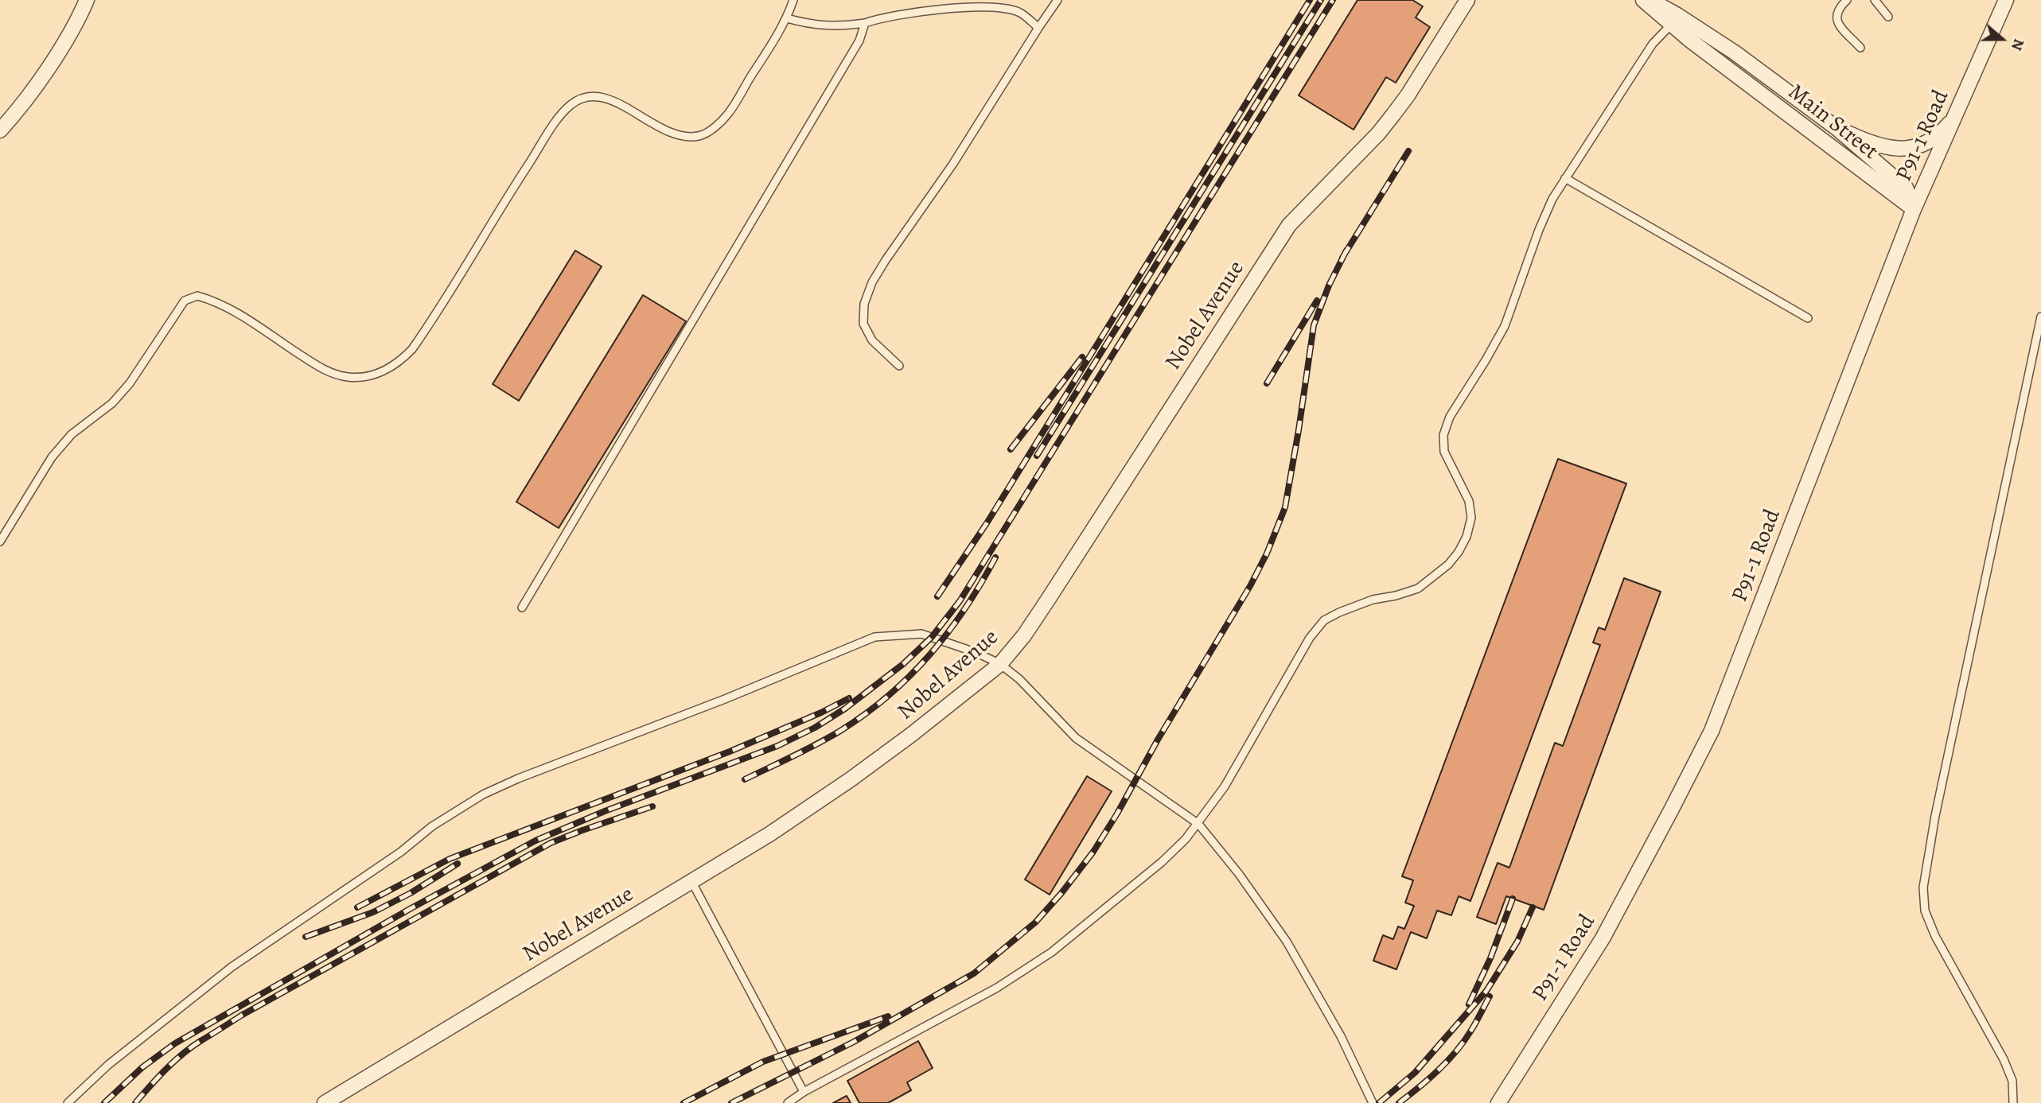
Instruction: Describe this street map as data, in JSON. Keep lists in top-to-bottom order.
{
  "streets": {
    "street": ["Main Street", "P91-1 Road", "Nobel Avenue"]
  },
  "crossings": [
    ["Main Street", "P91-1 Road"]
  ],
  "north": "right"
}
